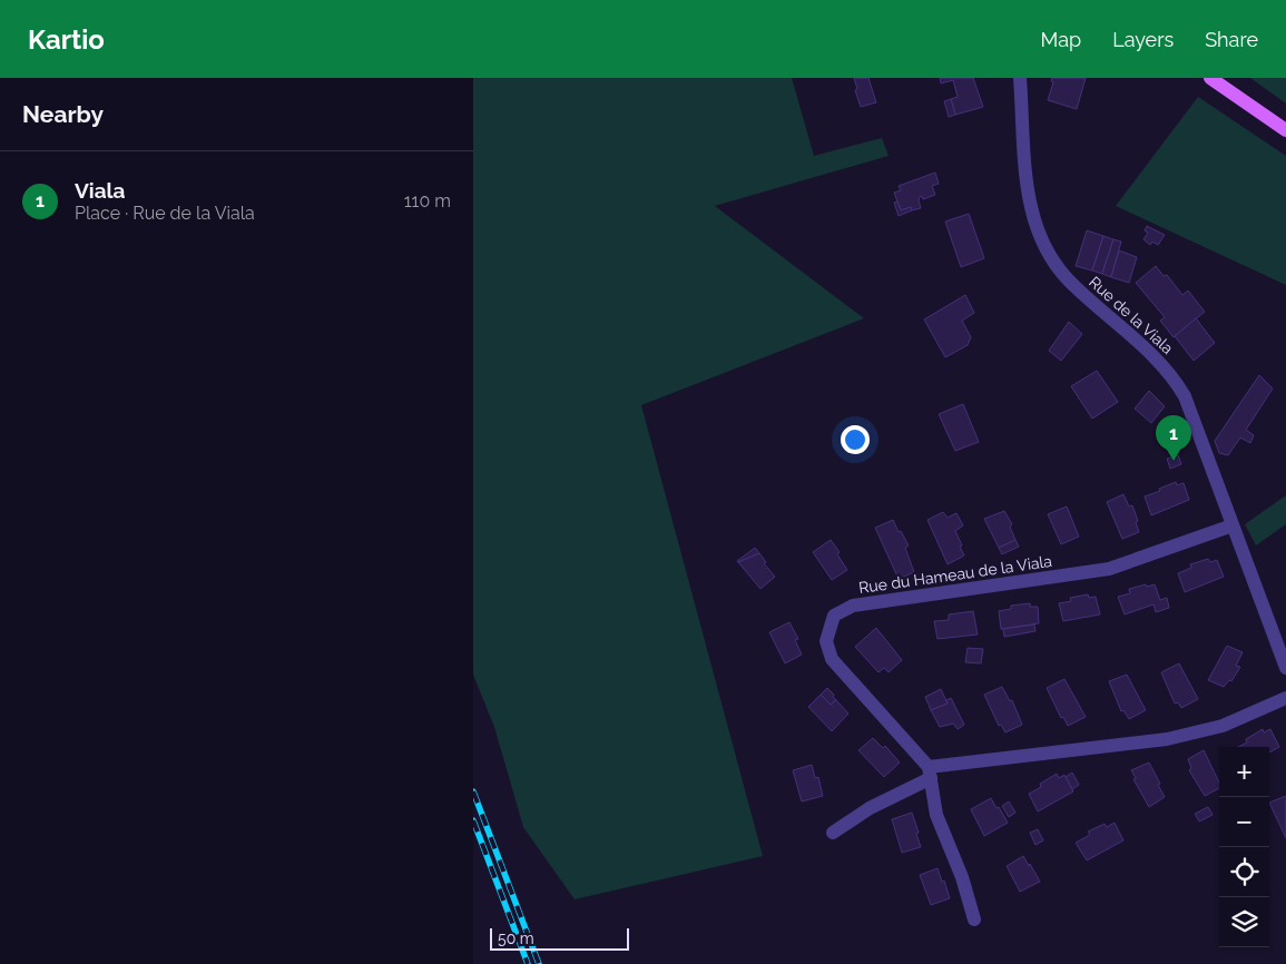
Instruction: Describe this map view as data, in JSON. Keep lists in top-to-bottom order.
{
  "streets": {
    "street": ["Rue de la Viala", "Rue du Hameau de la Viala"]
  },
  "crossings": [
    ["Rue de la Viala", "Rue du Hameau de la Viala"]
  ],
  "scale_bar": "50 m",
  "page": {
    "header": "Kartio",
    "nav": ["Map", "Layers", "Share"],
    "heading": "Nearby",
    "list": [
      {
        "mark": "1",
        "name": "Viala",
        "note": "Place · Rue de la Viala",
        "value": "110 m"
      }
    ],
    "pins": "1",
    "map_buttons": ["+", "−"],
    "scale": "50 m"
  }
}
